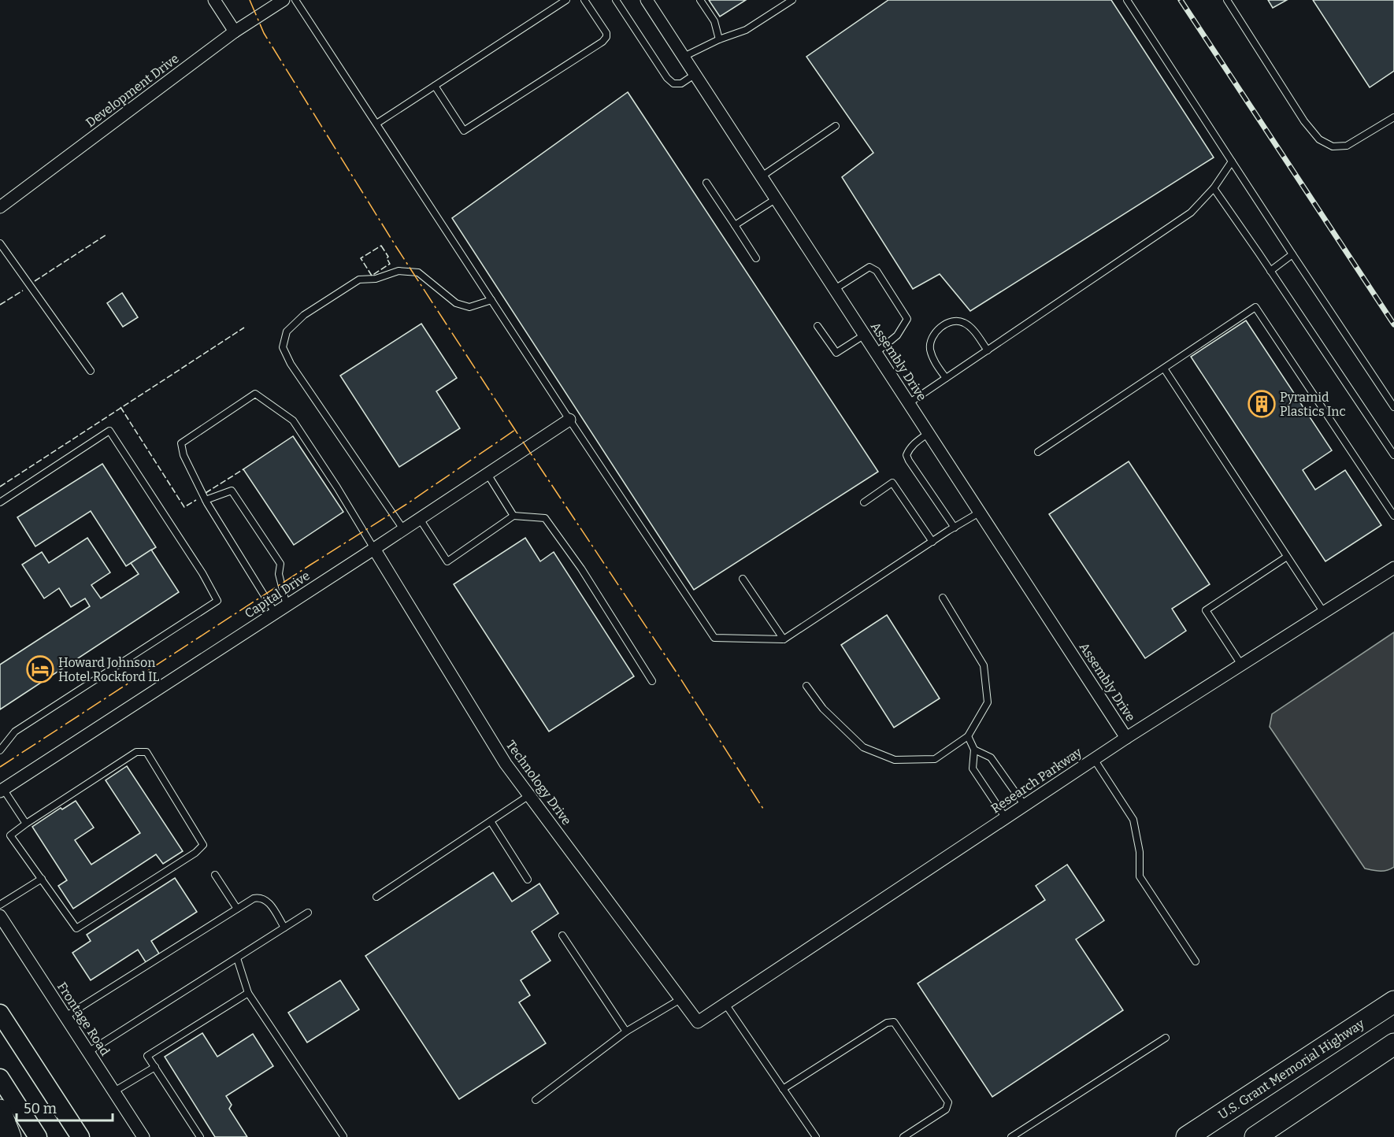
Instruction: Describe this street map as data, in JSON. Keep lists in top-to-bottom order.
{
  "streets": {
    "highway": ["U.S. Grant Memorial Highway"],
    "street": [
      "Development Drive",
      "Assembly Drive",
      "Capital Drive",
      "Research Parkway",
      "Technology Drive",
      "Frontage Road"
    ]
  },
  "crossings": [
    ["Assembly Drive", "Research Parkway"],
    ["Capital Drive", "Technology Drive"],
    ["Research Parkway", "Technology Drive"]
  ],
  "places": {
    "building": ["Pyramid Plastics Inc"],
    "hotel": ["Howard Johnson Hotel Rockford IL"]
  },
  "scale_bar": "50 m"
}
